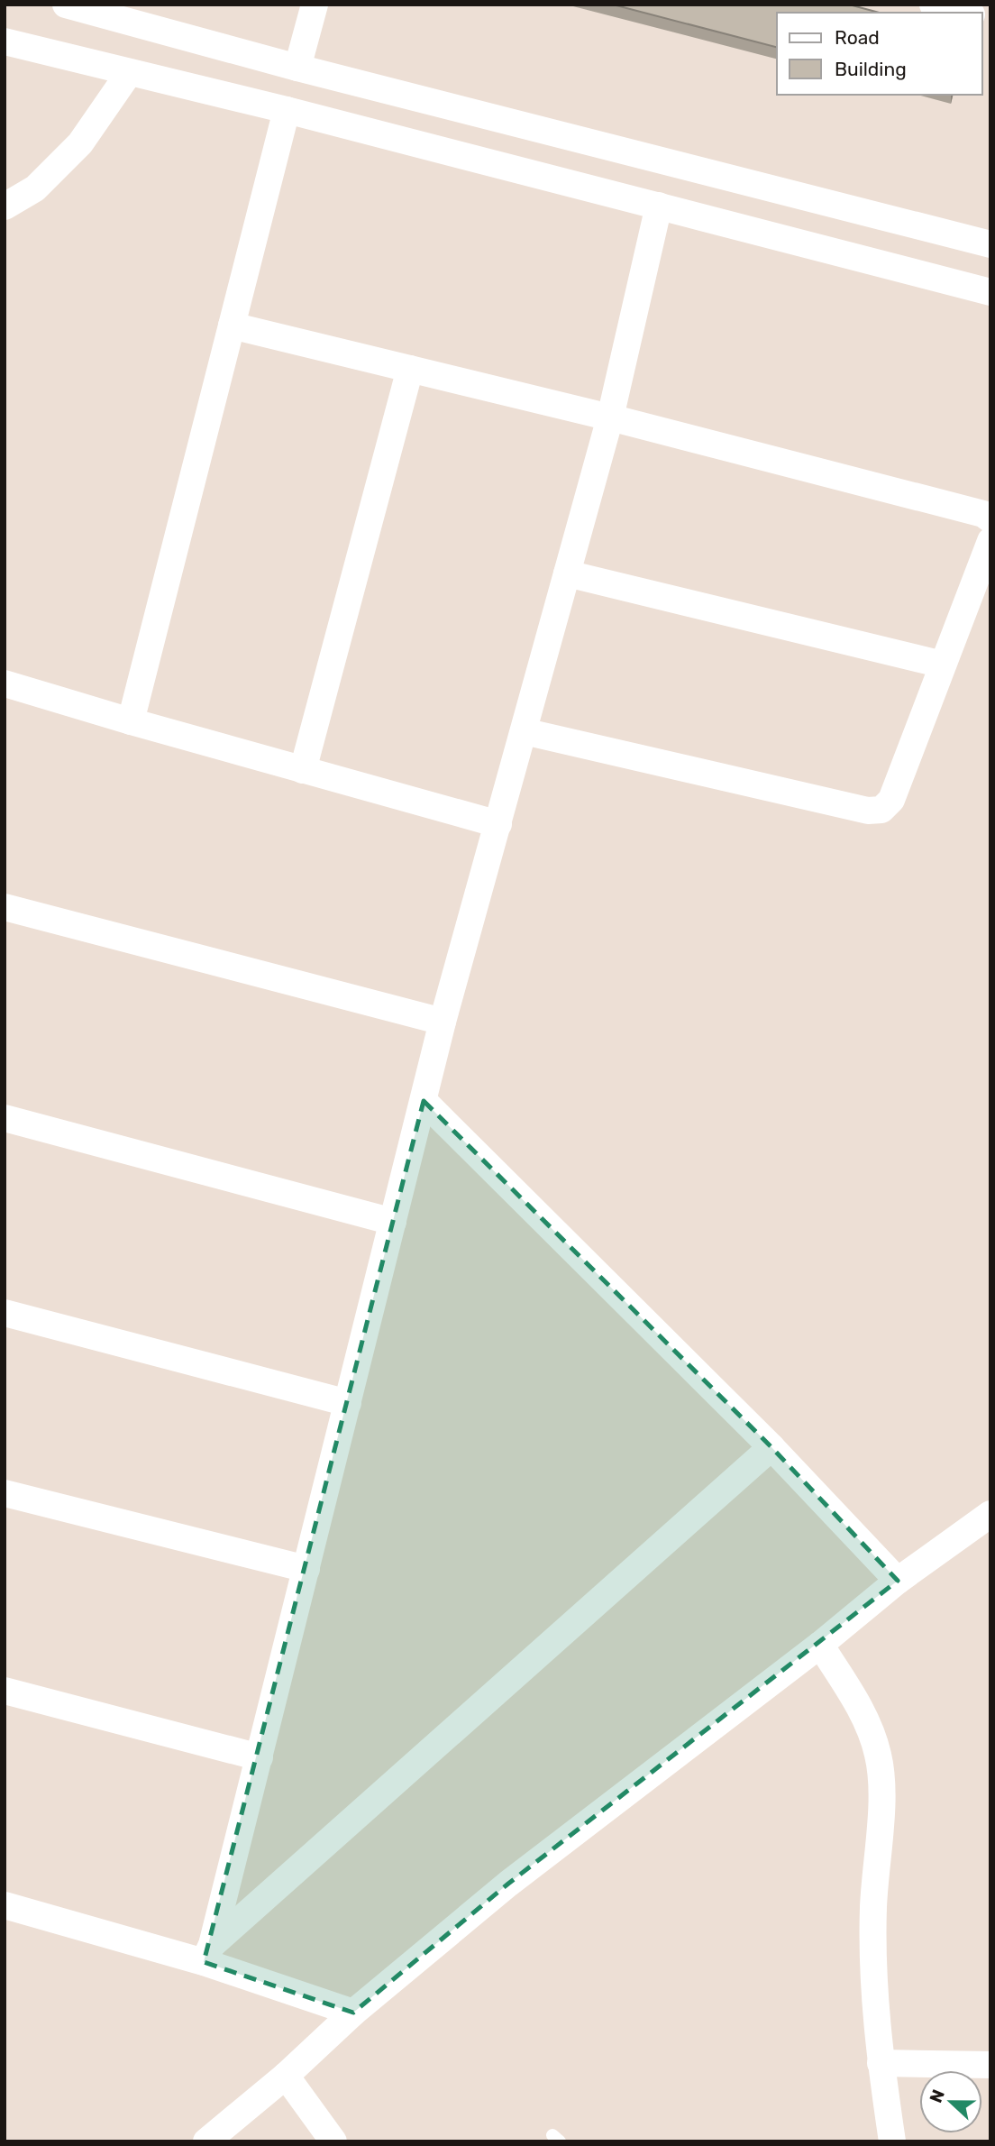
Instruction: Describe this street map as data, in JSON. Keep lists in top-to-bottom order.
{
  "legend": ["Road", "Building"],
  "north": "left"
}
